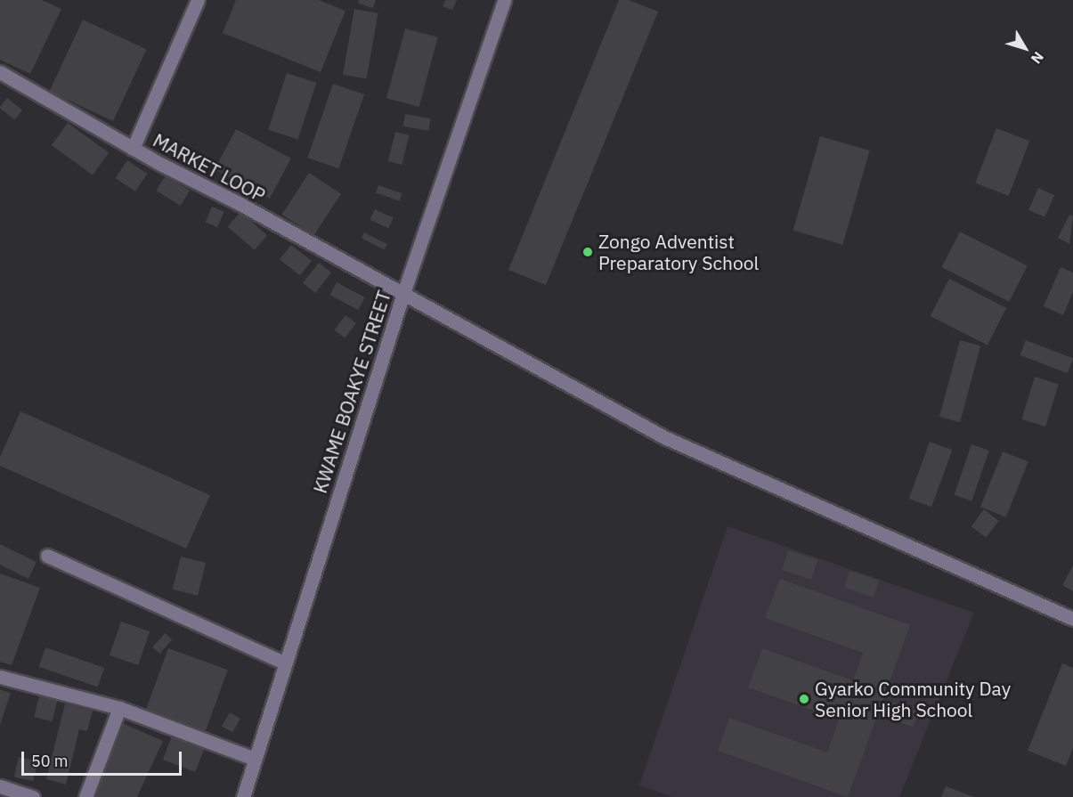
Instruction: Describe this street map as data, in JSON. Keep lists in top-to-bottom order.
{
  "streets": {
    "street": ["MARKET LOOP", "KWAME BOAKYE STREET"]
  },
  "crossings": [
    ["MARKET LOOP", "KWAME BOAKYE STREET"]
  ],
  "places": ["Zongo Adventist Preparatory School", "Gyarko Community Day Senior High School"],
  "scale_bar": "50 m",
  "north": "bottom right"
}
